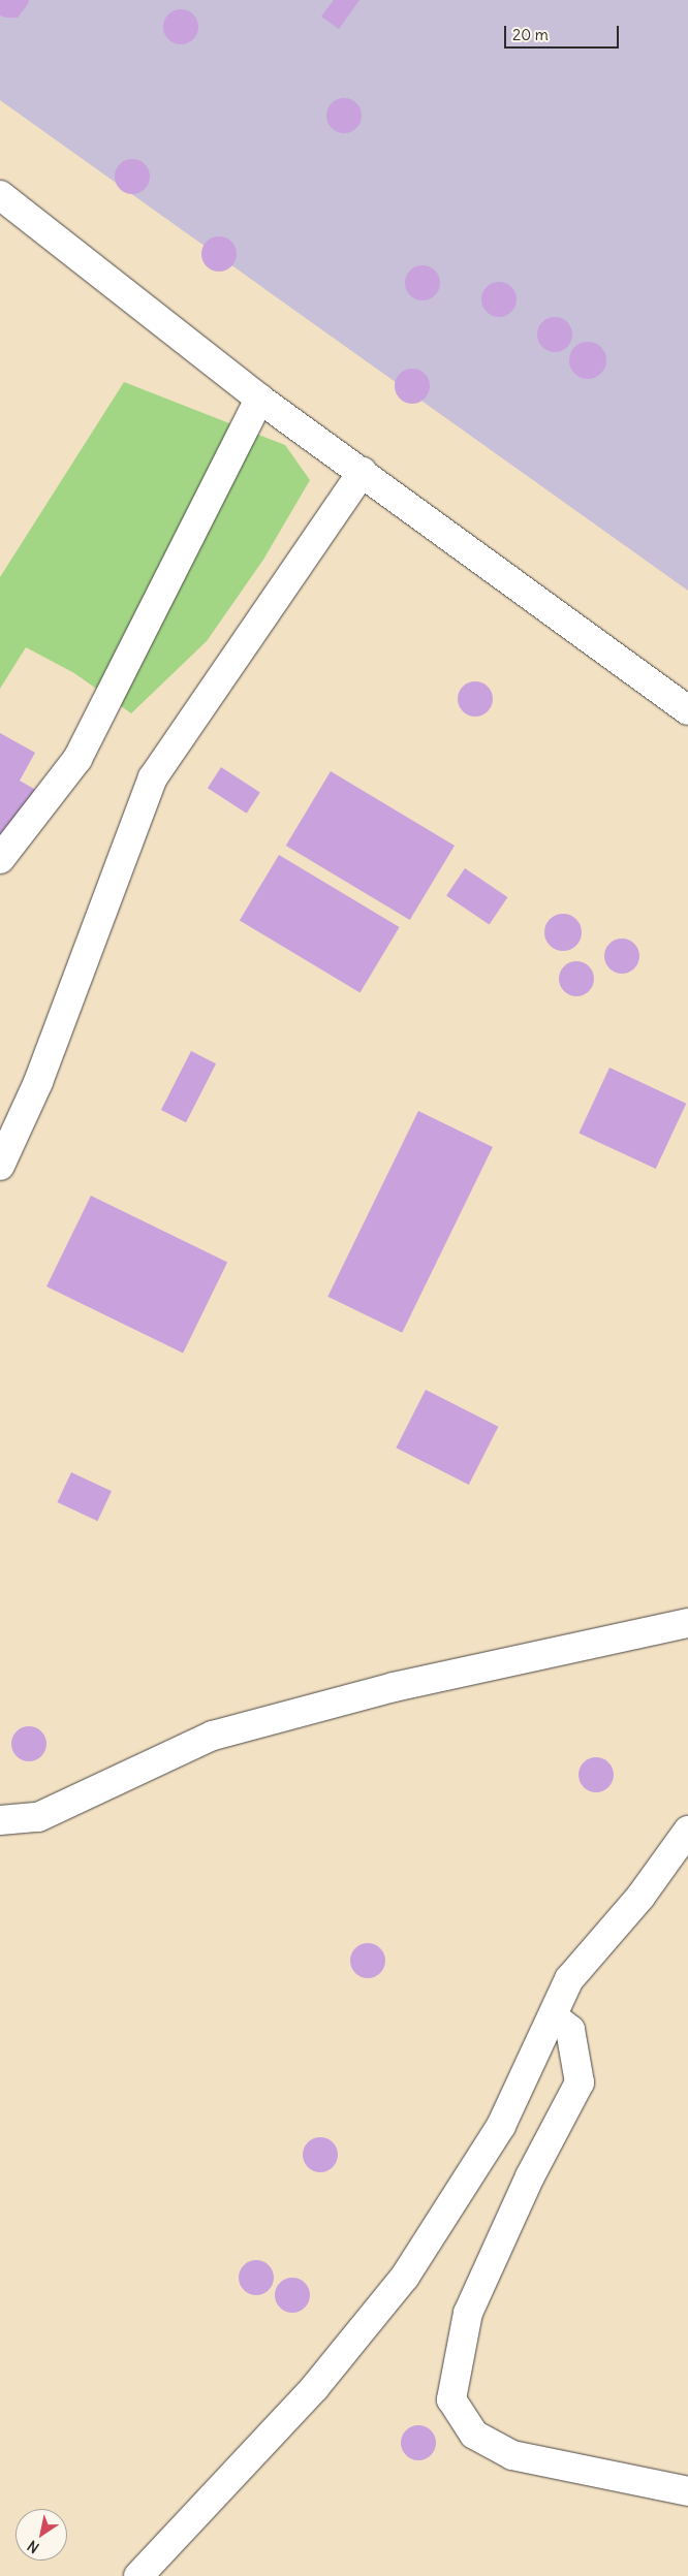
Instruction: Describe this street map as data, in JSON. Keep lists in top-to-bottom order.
{
  "scale_bar": "20 m",
  "north": "bottom left"
}
